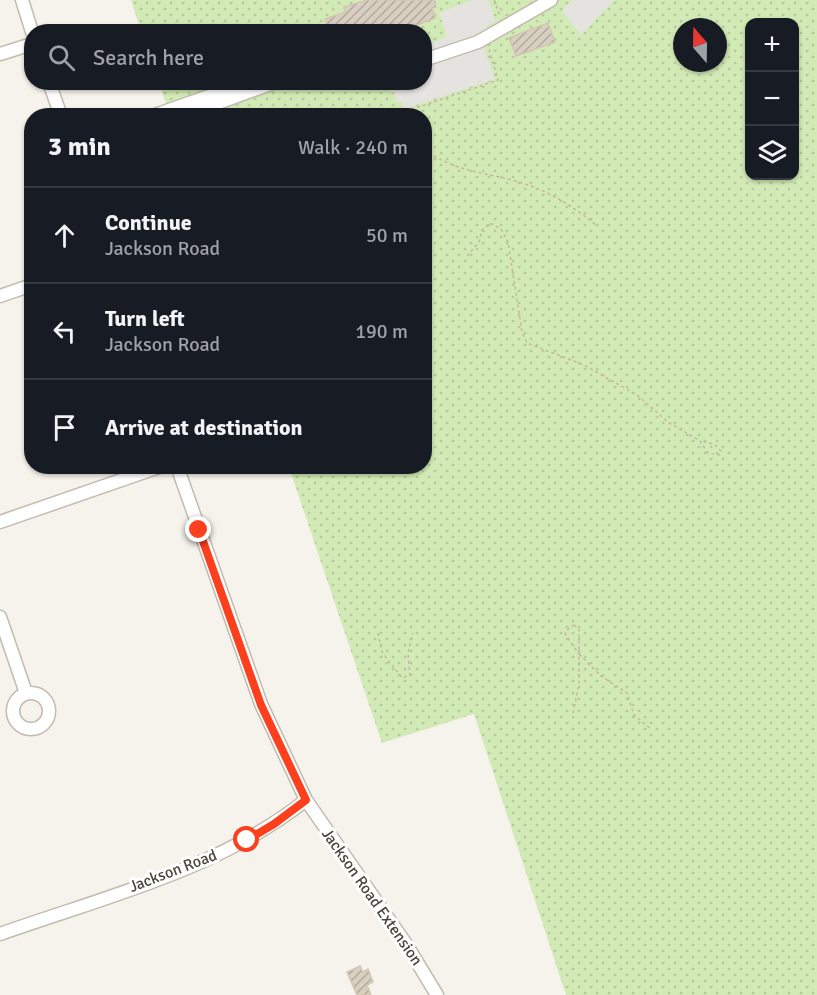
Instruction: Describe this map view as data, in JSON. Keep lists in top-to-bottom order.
{
  "streets": {
    "street": ["Jackson Road", "Jackson Road Extension"]
  },
  "crossings": [
    ["Jackson Road", "Jackson Road Extension"]
  ],
  "north": "top",
  "page": {
    "map_buttons": ["+", "−"],
    "search": "Search here",
    "heading": ["3 min", "Walk · 240 m"],
    "list": [
      ["Continue", "Jackson Road", "50 m"],
      ["Turn left", "Jackson Road", "190 m"],
      "Arrive at destination"
    ]
  }
}
